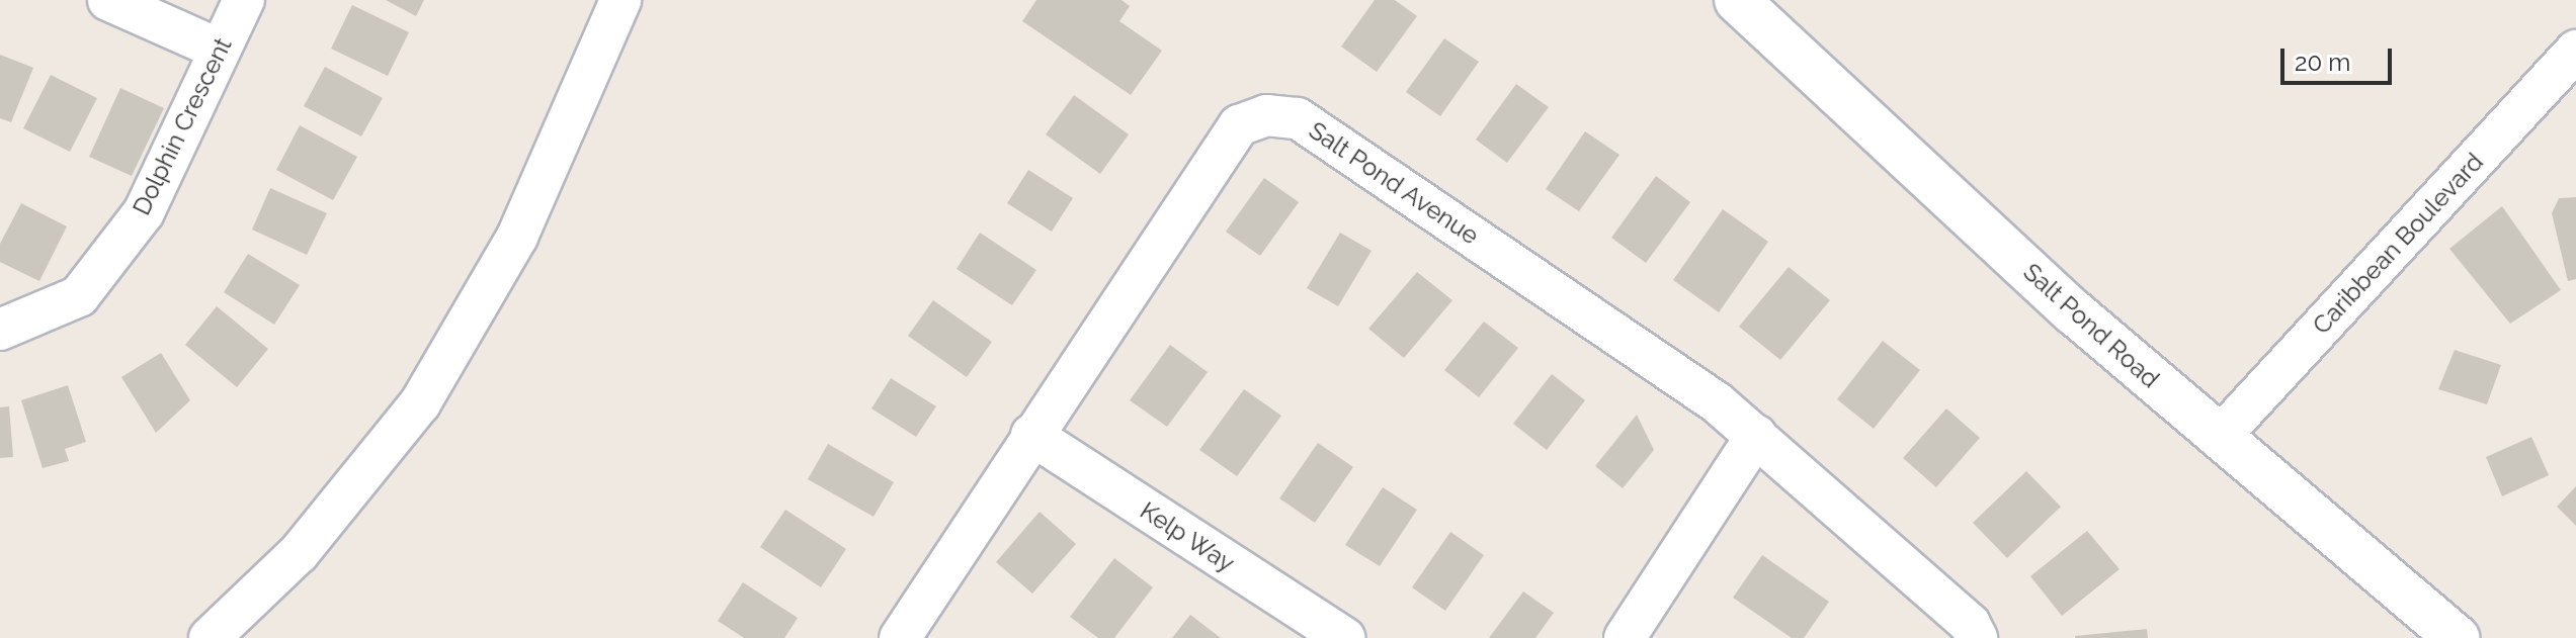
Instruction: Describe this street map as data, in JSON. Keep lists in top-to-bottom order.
{
  "streets": {
    "street": [
      "Dolphin Crescent",
      "Salt Pond Avenue",
      "Caribbean Boulevard",
      "Salt Pond Road",
      "Kelp Way"
    ]
  },
  "crossings": [
    ["Salt Pond Avenue", "Kelp Way"],
    ["Caribbean Boulevard", "Salt Pond Road"]
  ],
  "scale_bar": "20 m"
}
